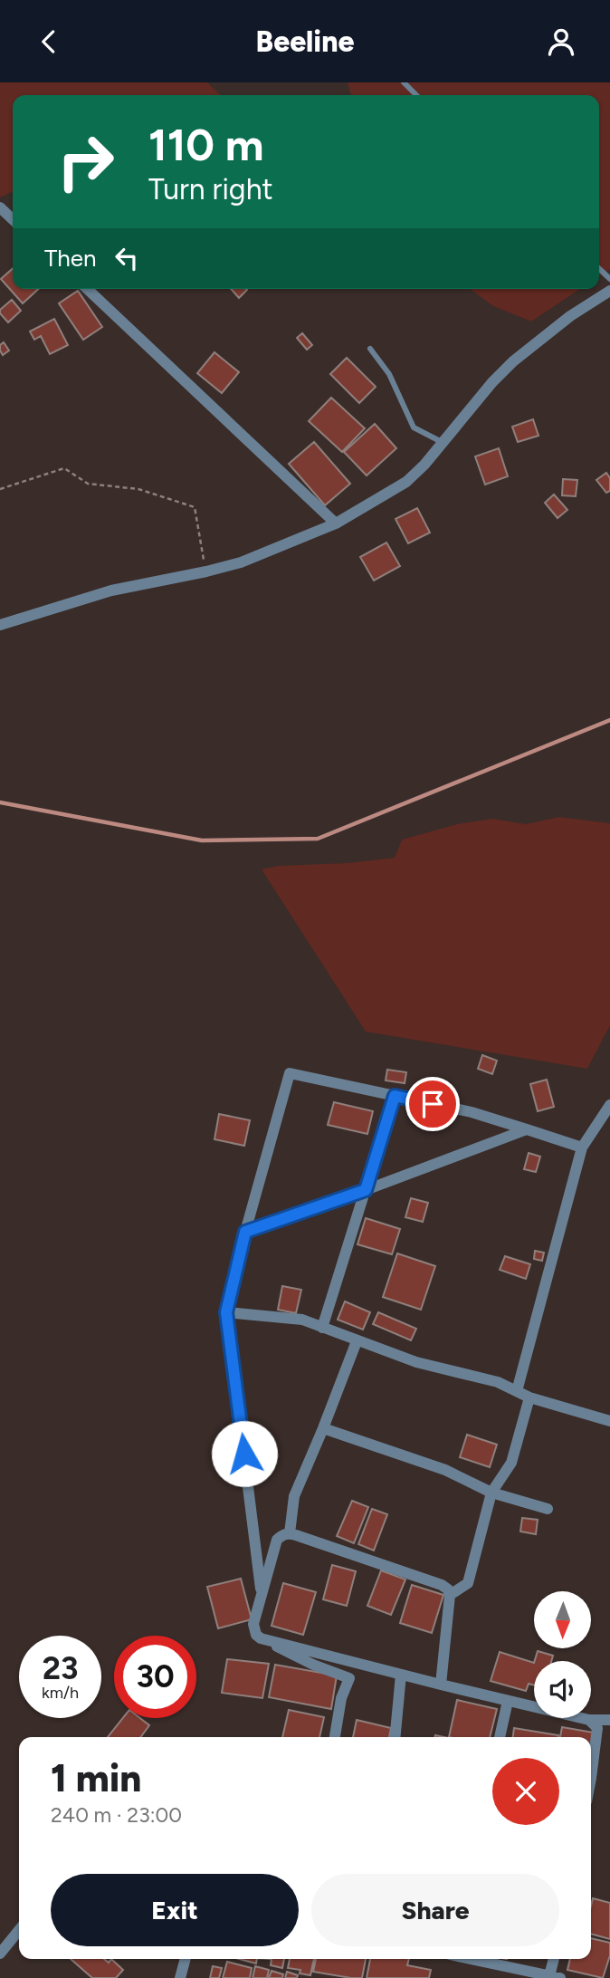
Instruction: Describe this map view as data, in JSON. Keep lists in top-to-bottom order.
{
  "north": "bottom",
  "page": {
    "header": "Beeline",
    "turn": ["110 m", "Turn right"],
    "then": "Then",
    "speed": "23 km/h",
    "limit": "30",
    "heading": ["1 min", "240 m · 23:00"],
    "buttons": ["Exit", "Share"]
  }
}
